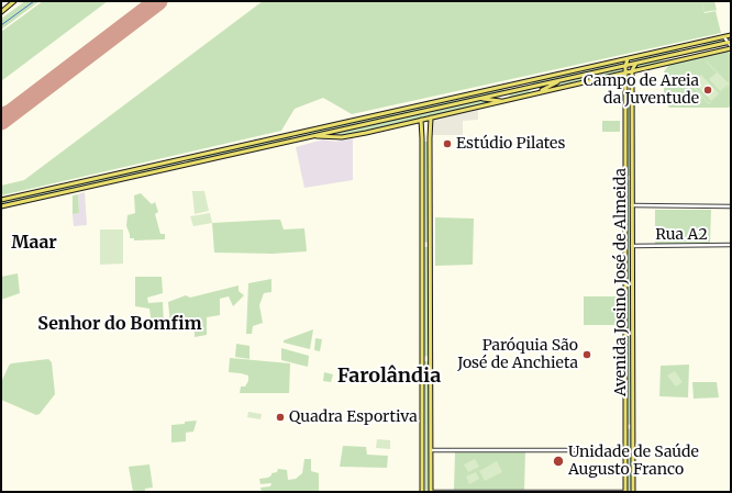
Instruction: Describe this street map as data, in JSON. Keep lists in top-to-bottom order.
{
  "streets": {
    "main road": ["Avenida Josino José de Almeida"],
    "street": ["Rua A2"]
  },
  "crossings": [
    ["Rua A2", "Avenida Josino José de Almeida"]
  ],
  "districts": ["Maar", "Senhor do Bomfim", "Farolândia"],
  "places": [
    "Campo de Areia da Juventude",
    "Estúdio Pilates",
    "Paróquia São José de Anchieta",
    "Quadra Esportiva",
    "Unidade de Saúde Augusto Franco"
  ]
}
